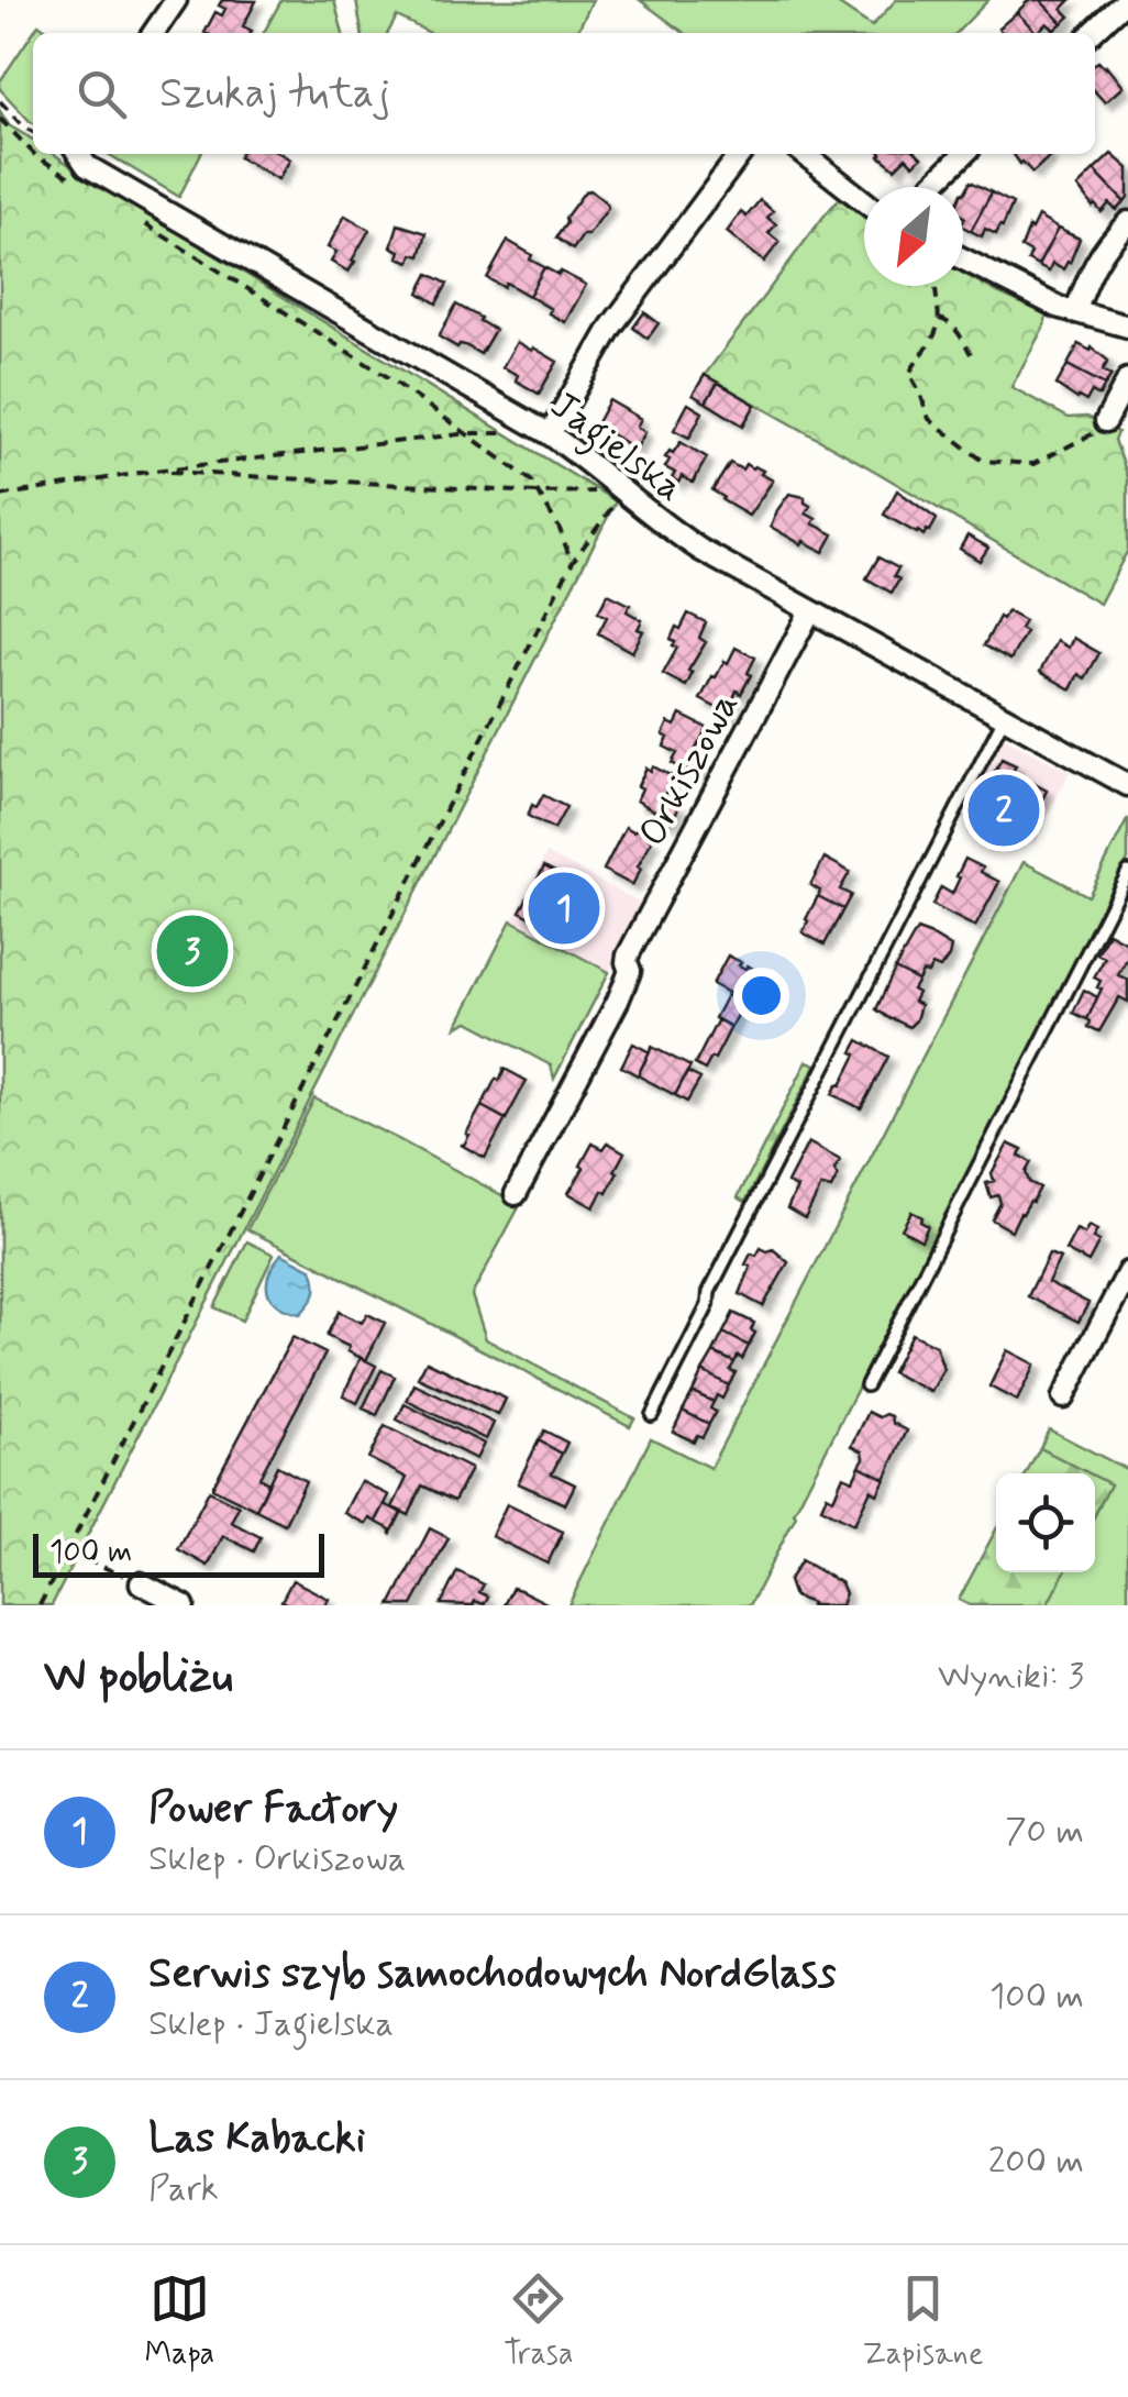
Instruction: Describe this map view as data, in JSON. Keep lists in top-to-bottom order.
{
  "streets": {
    "street": ["Jagielska", "Orkiszowa"]
  },
  "crossings": [
    ["Jagielska", "Orkiszowa"]
  ],
  "scale_bar": "100 m",
  "north": "bottom left",
  "page": {
    "search": "Szukaj tutaj",
    "pins": ["2", "1", "3"],
    "scale": "100 m",
    "heading": ["W pobliżu", "Wyniki: 3"],
    "list": [
      {
        "mark": "1",
        "name": "Power Factory",
        "note": "Sklep · Orkiszowa",
        "value": "70 m"
      },
      {
        "mark": "2",
        "name": "Serwis szyb samochodowych NordGlass",
        "note": "Sklep · Jagielska",
        "value": "100 m"
      },
      {
        "mark": "3",
        "name": "Las Kabacki",
        "note": "Park",
        "value": "200 m"
      }
    ],
    "nav": ["Mapa", "Trasa", "Zapisane"]
  }
}
